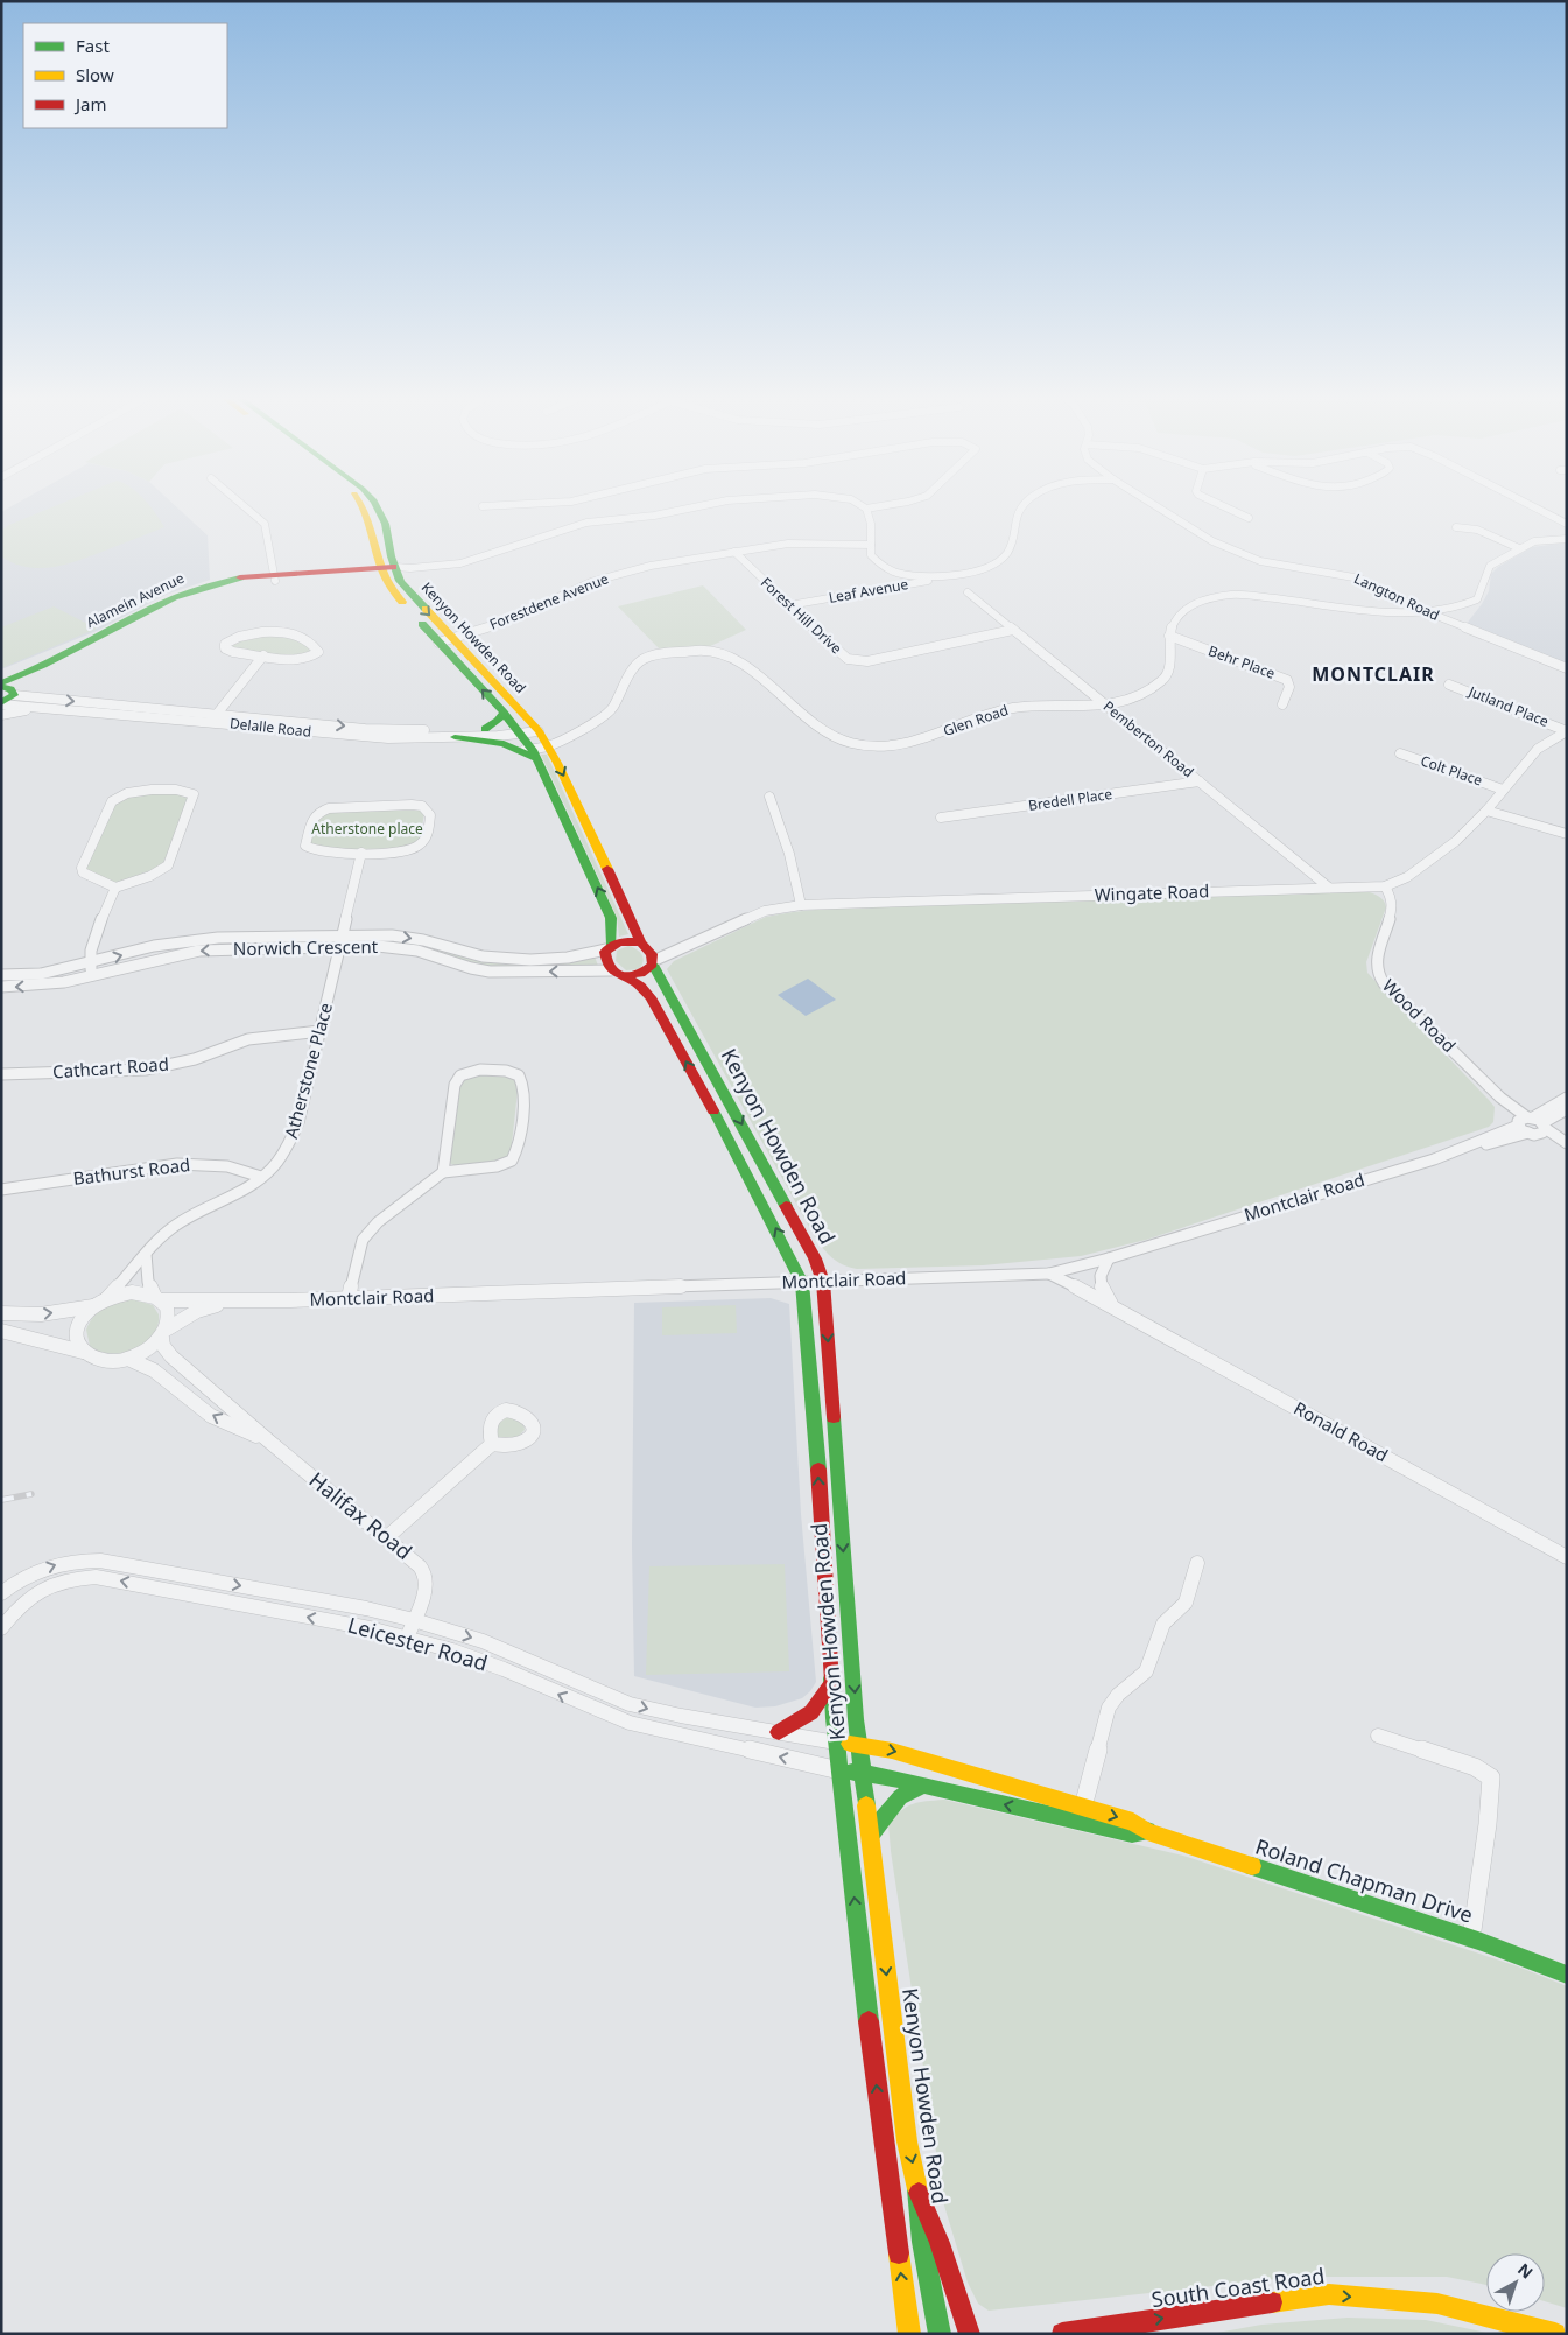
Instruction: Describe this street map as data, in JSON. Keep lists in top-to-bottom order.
{
  "streets": {
    "main road": [
      "Alamein Avenue",
      "Kenyon Howden Road",
      "Roland Chapman Drive",
      "South Coast Road"
    ],
    "street": [
      "Leaf Avenue",
      "Langton Road",
      "Forestdene Avenue",
      "Forest Hill Drive",
      "Behr Place",
      "Jutland Place",
      "Glen Road",
      "Delalle Road",
      "Pemberton Road",
      "Colt Place",
      "Bredell Place",
      "Wingate Road",
      "Norwich Crescent",
      "Wood Road",
      "Cathcart Road",
      "Atherstone Place",
      "Bathurst Road",
      "Montclair Road",
      "Ronald Road",
      "Halifax Road",
      "Leicester Road"
    ]
  },
  "crossings": [
    ["Leaf Avenue", "Forest Hill Drive"],
    ["Alamein Avenue", "Kenyon Howden Road"],
    ["Alamein Avenue", "Delalle Road"],
    ["Forestdene Avenue", "Forest Hill Drive"],
    ["Forestdene Avenue", "Kenyon Howden Road"],
    ["Forest Hill Drive", "Pemberton Road"],
    ["Kenyon Howden Road", "Glen Road"],
    ["Kenyon Howden Road", "Delalle Road"],
    ["Kenyon Howden Road", "Wingate Road"],
    ["Kenyon Howden Road", "Norwich Crescent"],
    ["Kenyon Howden Road", "Montclair Road"],
    ["Kenyon Howden Road", "Leicester Road"],
    ["Kenyon Howden Road", "Roland Chapman Drive"],
    ["Behr Place", "Glen Road"],
    ["Jutland Place", "Wingate Road"],
    ["Glen Road", "Pemberton Road"],
    ["Pemberton Road", "Bredell Place"],
    ["Pemberton Road", "Wingate Road"],
    ["Colt Place", "Wingate Road"],
    ["Wingate Road", "Norwich Crescent"],
    ["Wingate Road", "Wood Road"],
    ["Norwich Crescent", "Atherstone Place"],
    ["Wood Road", "Montclair Road"],
    ["Cathcart Road", "Atherstone Place"],
    ["Atherstone Place", "Bathurst Road"],
    ["Atherstone Place", "Montclair Road"],
    ["Atherstone Place", "Halifax Road"],
    ["Montclair Road", "Ronald Road"],
    ["Montclair Road", "Halifax Road"],
    ["Halifax Road", "Leicester Road"],
    ["Leicester Road", "Roland Chapman Drive"]
  ],
  "one_way": ["South Coast Road"],
  "districts": ["MONTCLAIR"],
  "parks": ["Atherstone place"],
  "legend": ["Fast", "Slow", "Jam"],
  "north": "top right"
}
